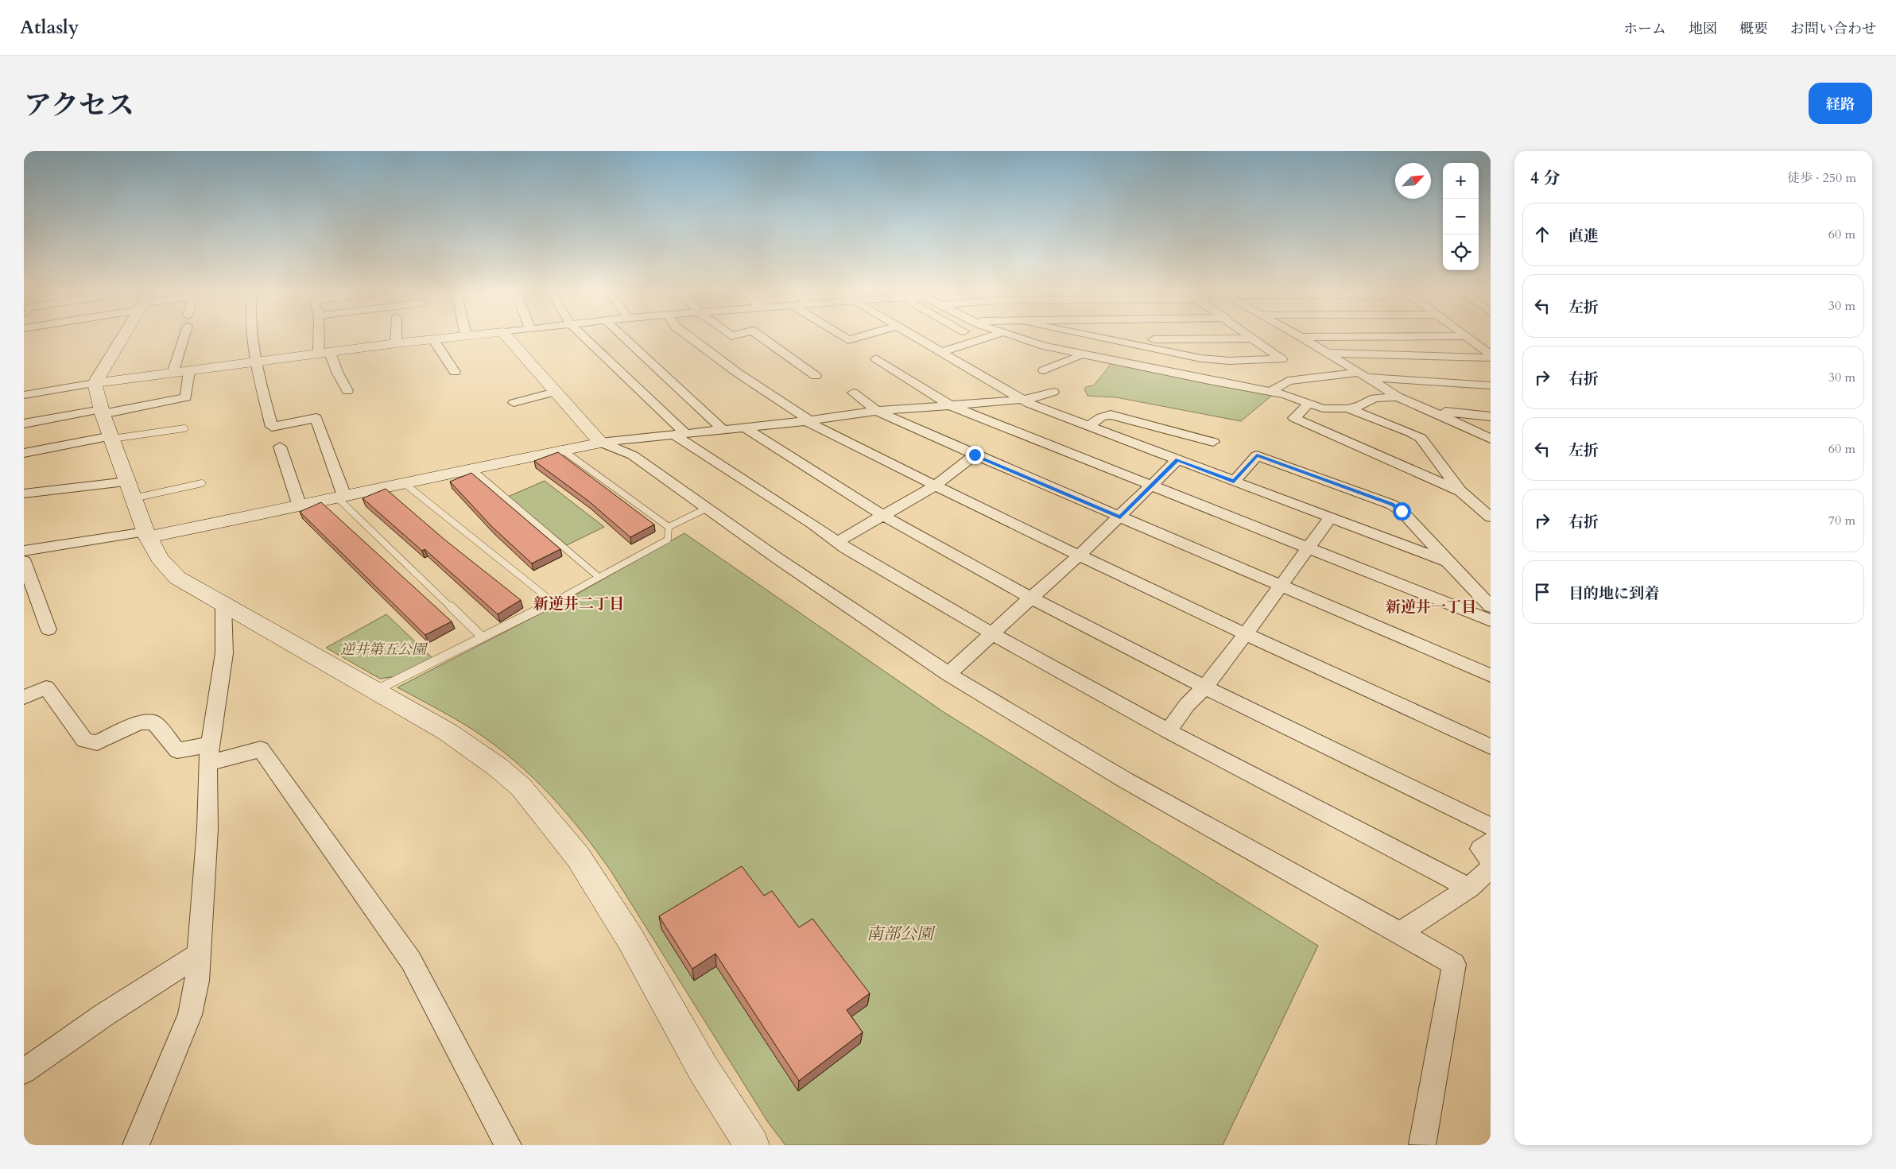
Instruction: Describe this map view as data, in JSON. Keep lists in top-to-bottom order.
{
  "districts": ["新逆井二丁目", "新逆井一丁目"],
  "parks": ["逆井第五公園", "南部公園"],
  "north": "top right",
  "page": {
    "header": "Atlasly",
    "nav": [
      "ホーム",
      "地図",
      "概要",
      "お問い合わせ"
    ],
    "title": "アクセス",
    "buttons": "経路",
    "heading": ["4 分", "徒歩 · 250 m"],
    "map_buttons": ["+", "−"],
    "list": [
      ["直進", "60 m"],
      ["左折", "30 m"],
      ["右折", "30 m"],
      ["左折", "60 m"],
      ["右折", "70 m"],
      "目的地に到着"
    ]
  }
}
